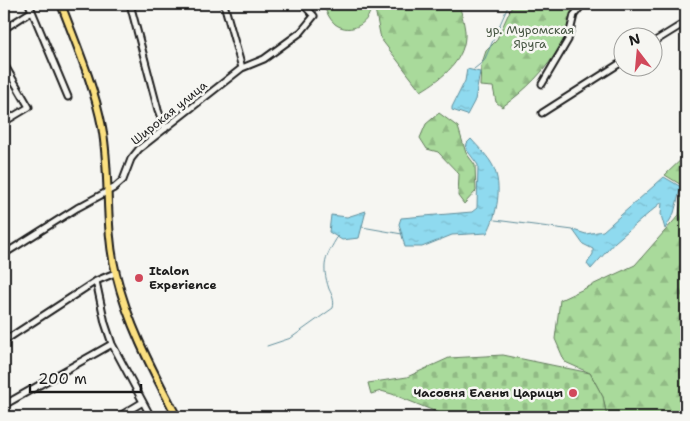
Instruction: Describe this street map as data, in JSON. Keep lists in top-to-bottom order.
{
  "streets": {
    "street": ["Широкая улица"]
  },
  "parks": ["ур. Муромская Яруга"],
  "places": ["Italon Experience", "Часовня Елены Царицы"],
  "scale_bar": "200 m",
  "north": "top"
}
